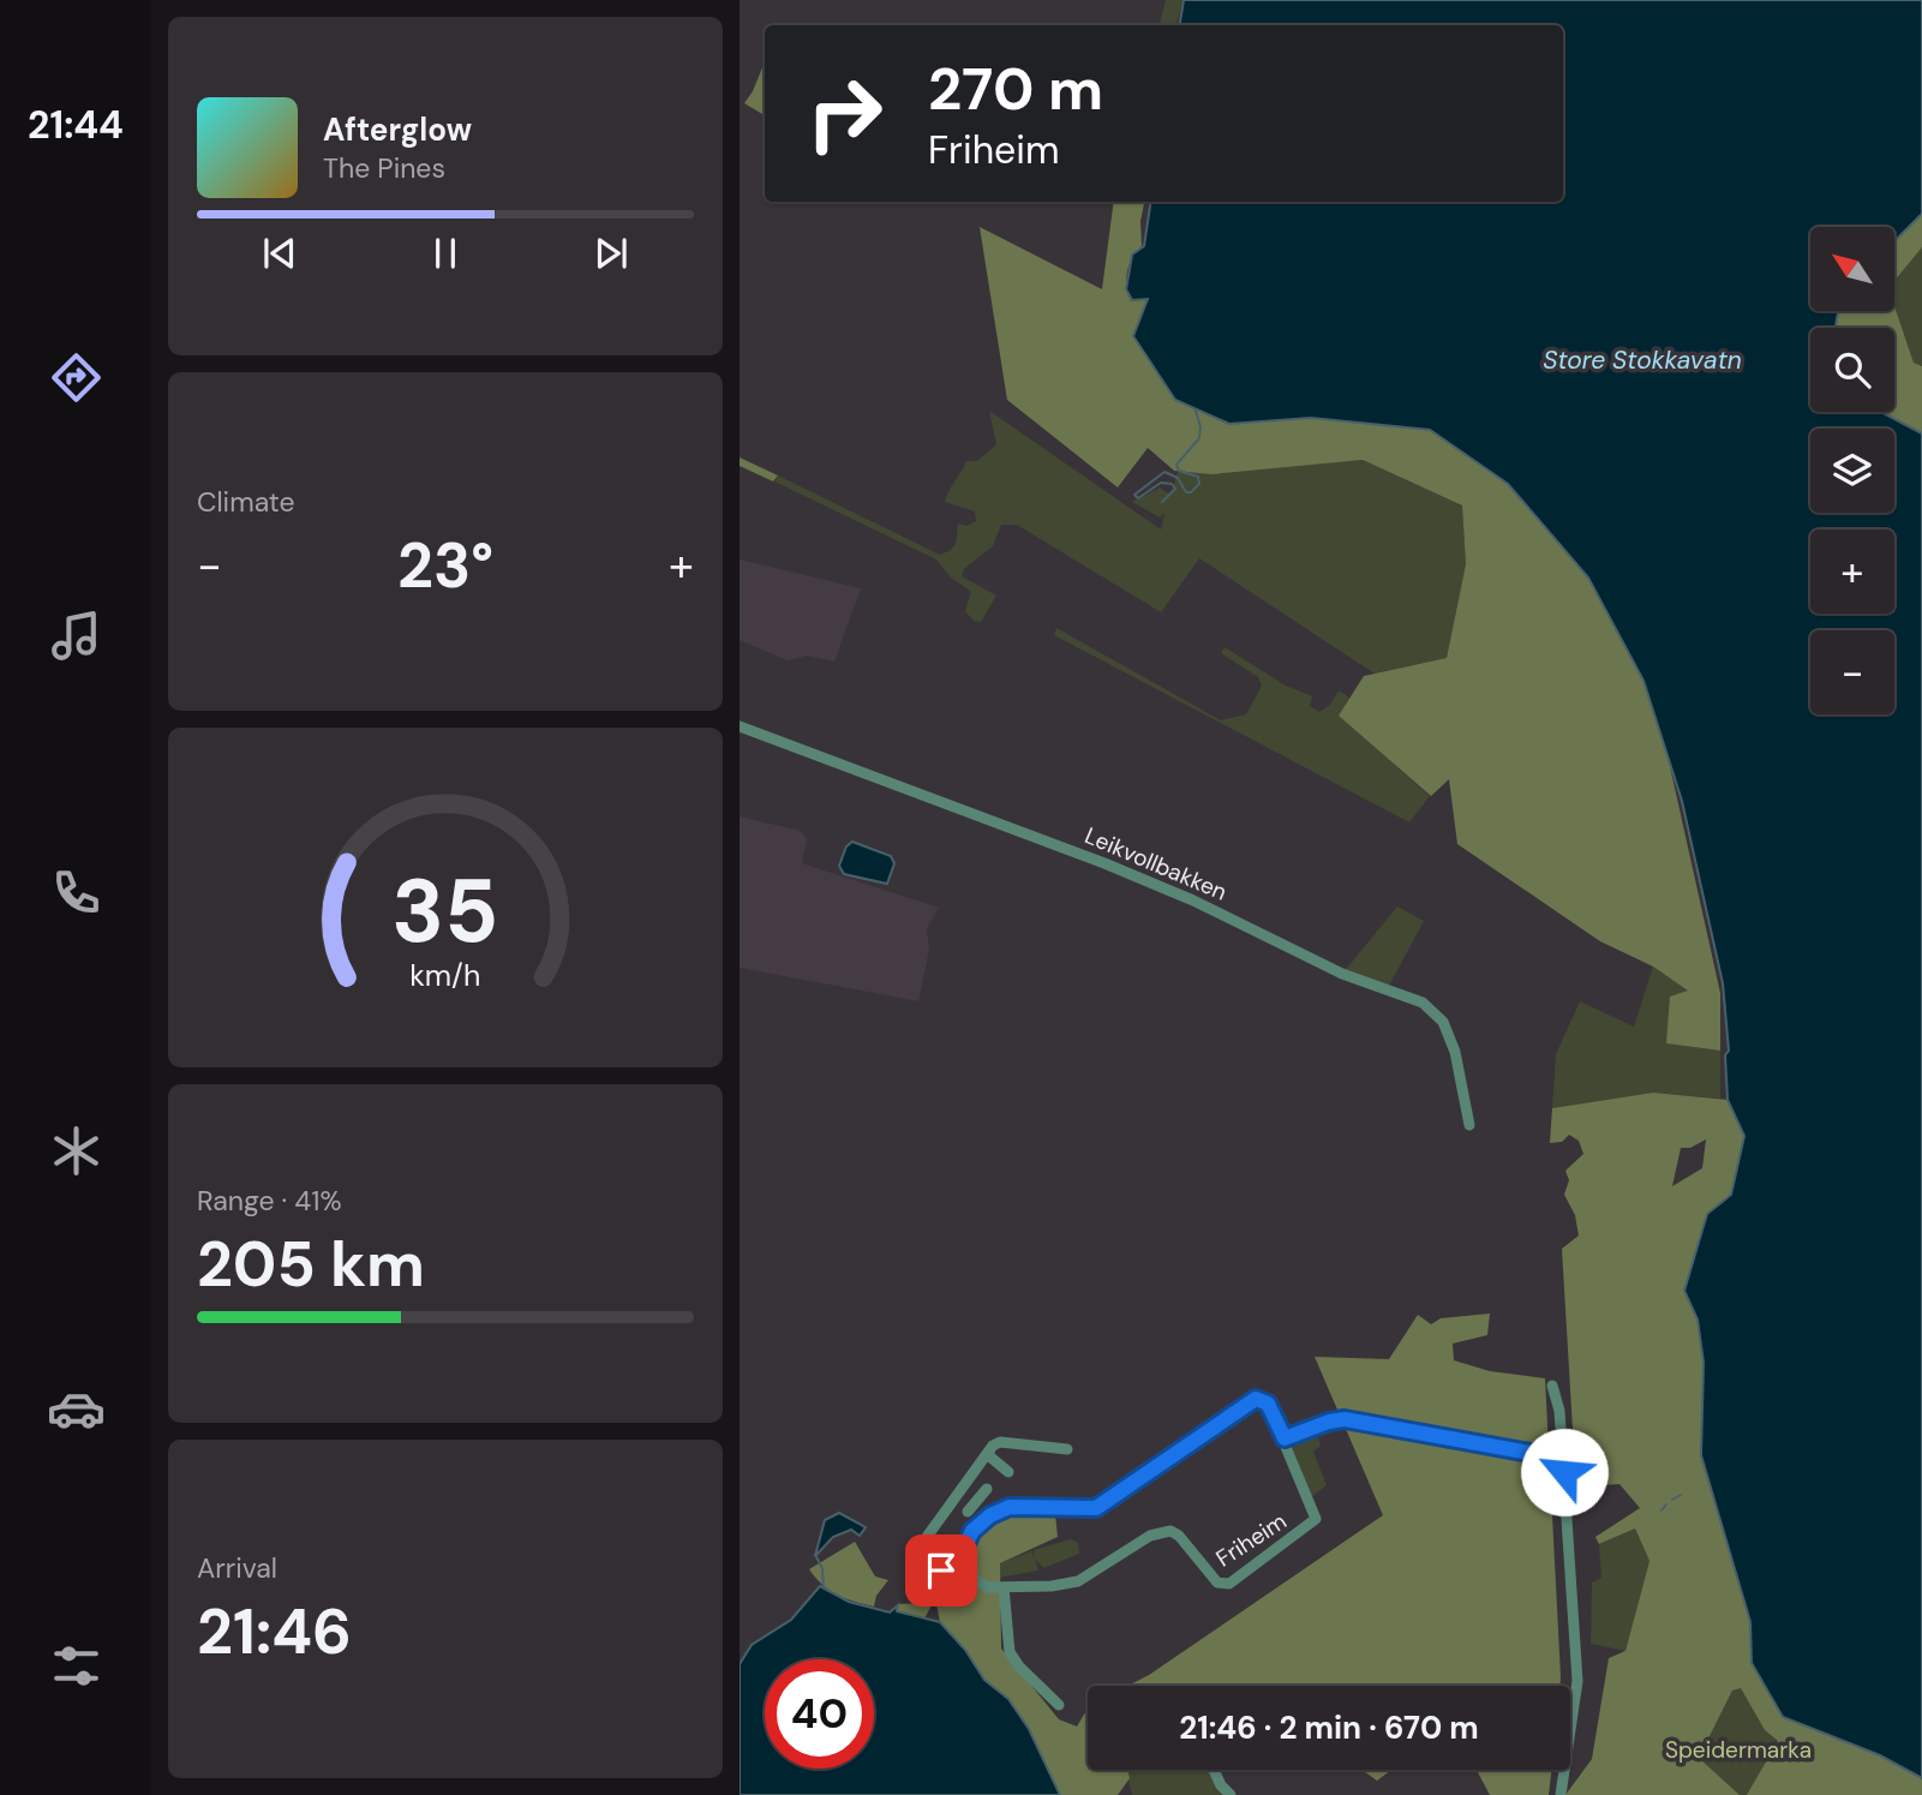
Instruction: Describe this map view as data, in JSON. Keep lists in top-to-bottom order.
{
  "streets": {
    "street": ["Leikvollbakken", "Friheim"]
  },
  "water": ["Store Stokkavatn"],
  "parks": ["Speidermarka"],
  "north": "top left",
  "page": {
    "tabs": "21:44",
    "turn": ["270 m", "Friheim"],
    "song": ["Afterglow", "The Pines"],
    "map_buttons": ["+", "−"],
    "tile": [
      "Climate",
      ["Range · 41%", "205 km"],
      ["Arrival", "21:46"]
    ],
    "heat": ["−", "23°", "+"],
    "limit": "40",
    "trip": "21:46 · 2 min · 670 m",
    "gauge": ["35", "km/h"]
  }
}
